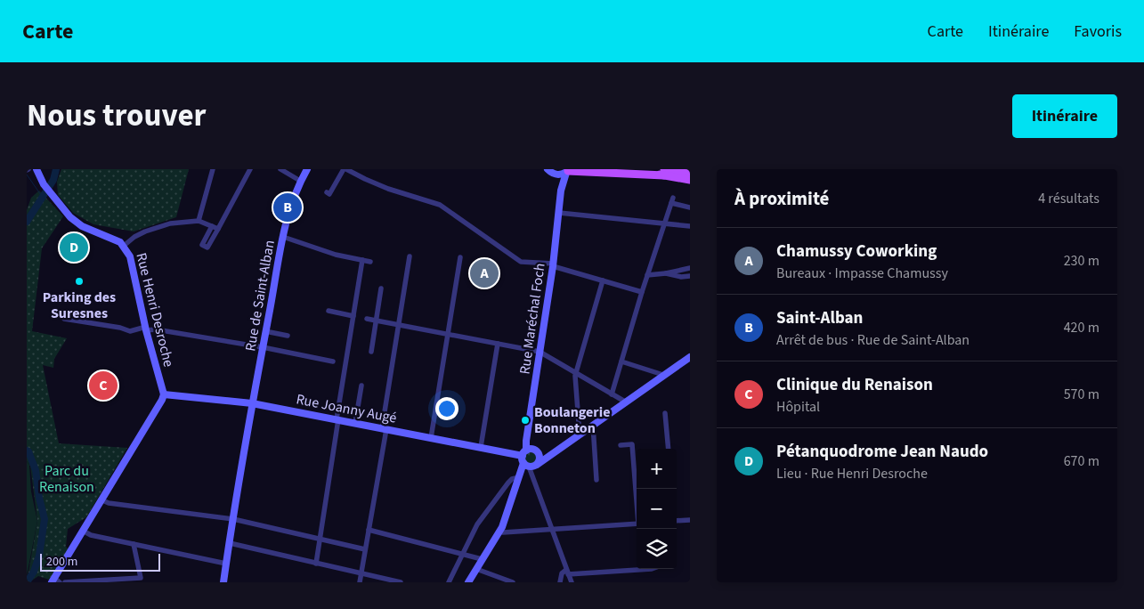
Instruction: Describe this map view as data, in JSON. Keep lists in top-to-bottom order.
{
  "streets": {
    "street": [
      "Rue de Saint-Alban",
      "Rue Henri Desroche",
      "Rue Maréchal Foch",
      "Rue Joanny Augé"
    ]
  },
  "crossings": [
    ["Rue de Saint-Alban", "Rue Joanny Augé"],
    ["Rue Henri Desroche", "Rue Joanny Augé"],
    ["Rue Maréchal Foch", "Rue Joanny Augé"]
  ],
  "parks": ["Parc du Renaison"],
  "places": ["Parking des Suresnes", "Boulangerie Bonneton"],
  "scale_bar": "200 m",
  "page": {
    "header": "Carte",
    "nav": ["Carte", "Itinéraire", "Favoris"],
    "title": "Nous trouver",
    "buttons": "Itinéraire",
    "heading": ["À proximité", "4 résultats"],
    "pins": [
      "B",
      "D",
      "A",
      "C"
    ],
    "list": [
      {
        "mark": "A",
        "name": "Chamussy Coworking",
        "note": "Bureaux · Impasse Chamussy",
        "value": "230 m"
      },
      {
        "mark": "B",
        "name": "Saint-Alban",
        "note": "Arrêt de bus · Rue de Saint-Alban",
        "value": "420 m"
      },
      {
        "mark": "C",
        "name": "Clinique du Renaison",
        "note": "Hôpital",
        "value": "570 m"
      },
      {
        "mark": "D",
        "name": "Pétanquodrome Jean Naudo",
        "note": "Lieu · Rue Henri Desroche",
        "value": "670 m"
      }
    ],
    "map_buttons": ["+", "−"],
    "scale": "200 m"
  }
}
